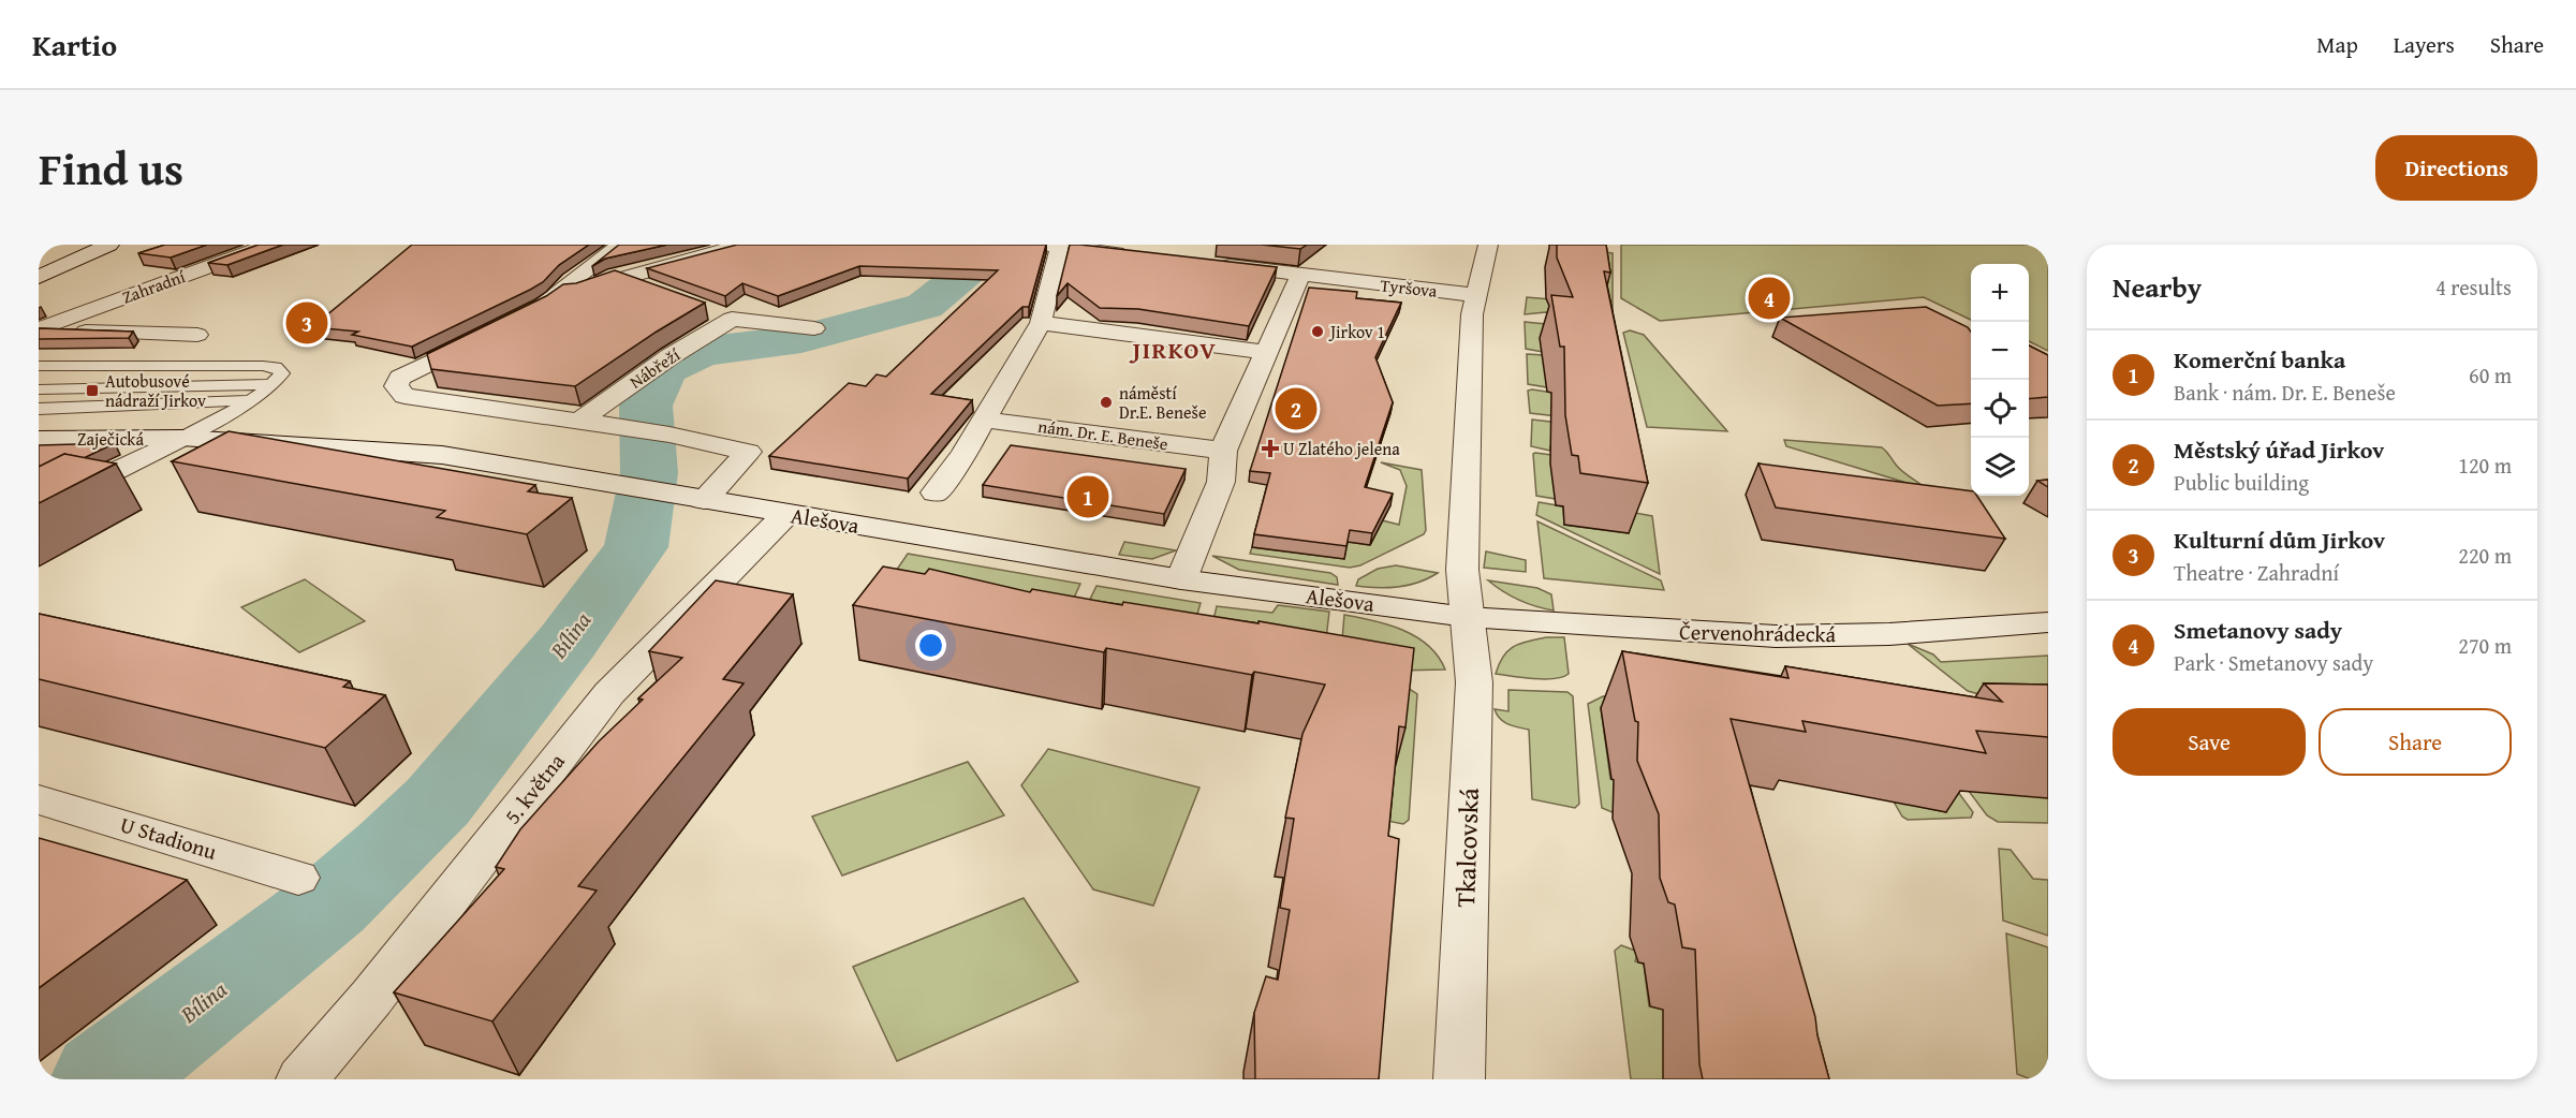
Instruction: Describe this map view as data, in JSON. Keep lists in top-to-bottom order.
{
  "streets": {
    "street": [
      "Zahradní",
      "Tyršova",
      "Nábřeží",
      "nám. Dr. E. Beneše",
      "Zaječická",
      "Alešova",
      "Červenohrádecká",
      "5. května",
      "U Stadionu",
      "Tkalcovská"
    ]
  },
  "crossings": [
    ["Tyršova", "Tkalcovská"],
    ["Zaječická", "Alešova"],
    ["Alešova", "Červenohrádecká"],
    ["Alešova", "5. května"],
    ["Alešova", "Tkalcovská"],
    ["Červenohrádecká", "Tkalcovská"]
  ],
  "districts": ["JIRKOV"],
  "water": ["Bílina"],
  "places": {
    "other": ["Jirkov 1", "náměstí Dr.E. Beneše"],
    "transit": ["Autobusové nádraží Jirkov"],
    "health": ["U Zlatého jelena"]
  },
  "page": {
    "header": "Kartio",
    "nav": ["Map", "Layers", "Share"],
    "title": "Find us",
    "buttons": [
      "Directions",
      ["Save", "Share"]
    ],
    "heading": ["Nearby", "4 results"],
    "map_buttons": ["+", "−"],
    "pins": [
      "4",
      "3",
      "2",
      "1"
    ],
    "list": [
      {
        "mark": "1",
        "name": "Komerční banka",
        "note": "Bank · nám. Dr. E. Beneše",
        "value": "60 m"
      },
      {
        "mark": "2",
        "name": "Městský úřad Jirkov",
        "note": "Public building",
        "value": "120 m"
      },
      {
        "mark": "3",
        "name": "Kulturní dům Jirkov",
        "note": "Theatre · Zahradní",
        "value": "220 m"
      },
      {
        "mark": "4",
        "name": "Smetanovy sady",
        "note": "Park · Smetanovy sady",
        "value": "270 m"
      }
    ]
  }
}
